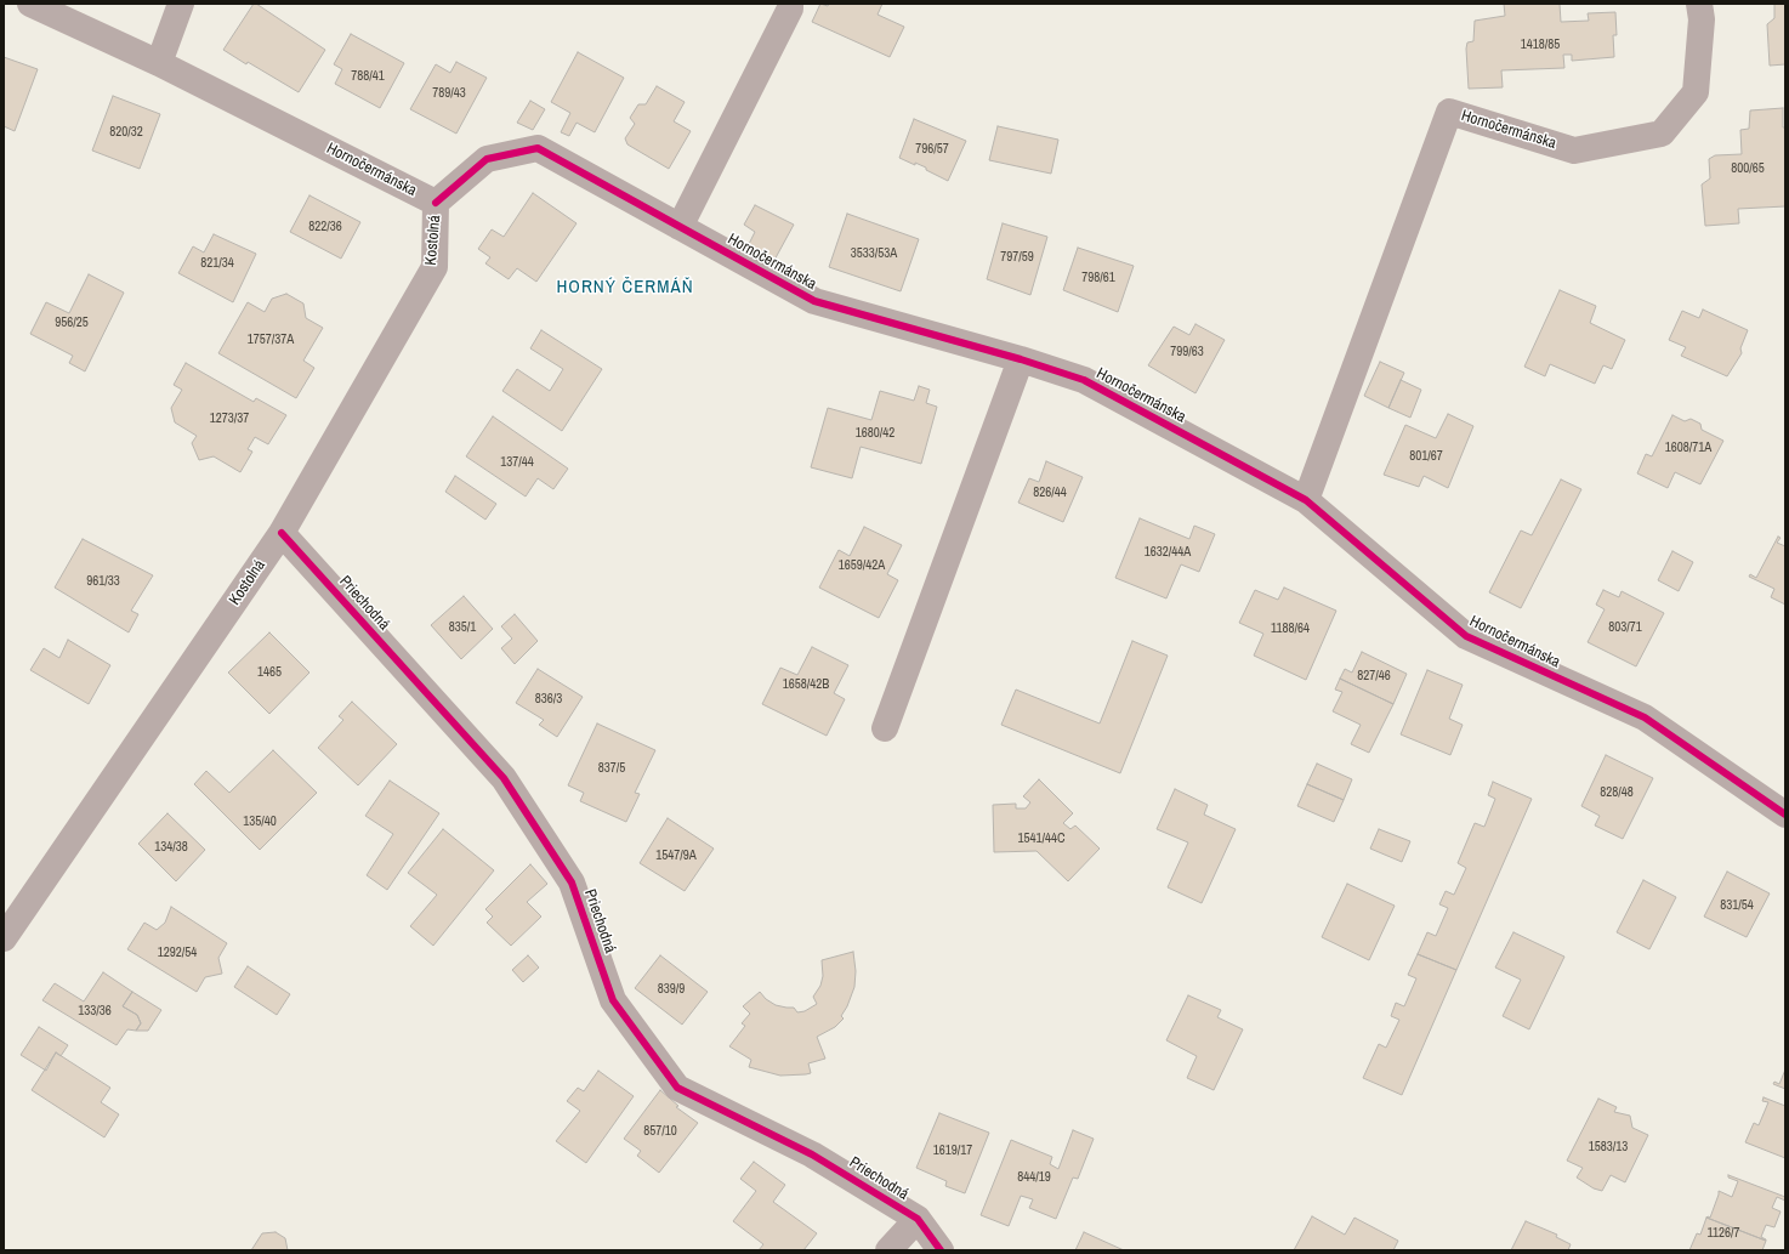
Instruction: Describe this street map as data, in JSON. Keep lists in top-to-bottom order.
{
  "streets": {
    "street": ["Hornočermánska", "Kostolná", "Priechodná"]
  },
  "crossings": [
    ["Hornočermánska", "Kostolná"],
    ["Kostolná", "Priechodná"]
  ],
  "districts": ["HORNÝ ČERMÁŇ"],
  "house_numbers": [
    "1418/85",
    "788/41",
    "789/43",
    "820/32",
    "796/57",
    "800/65",
    "822/36",
    "3533/53A",
    "797/59",
    "821/34",
    "798/61",
    "956/25",
    "1757/37A",
    "799/63",
    "1273/37",
    "1680/42",
    "1608/71A",
    "801/67",
    "137/44",
    "826/44",
    "1632/44A",
    "1659/42A",
    "961/33",
    "835/1",
    "803/71",
    "1188/64",
    "1465",
    "827/46",
    "1658/42B",
    "836/3",
    "837/5",
    "828/48",
    "135/40",
    "1541/44C",
    "134/38",
    "1547/9A",
    "831/54",
    "1292/54",
    "839/9",
    "133/36",
    "857/10",
    "1583/13",
    "1619/17",
    "844/19",
    "1126/7"
  ]
}
